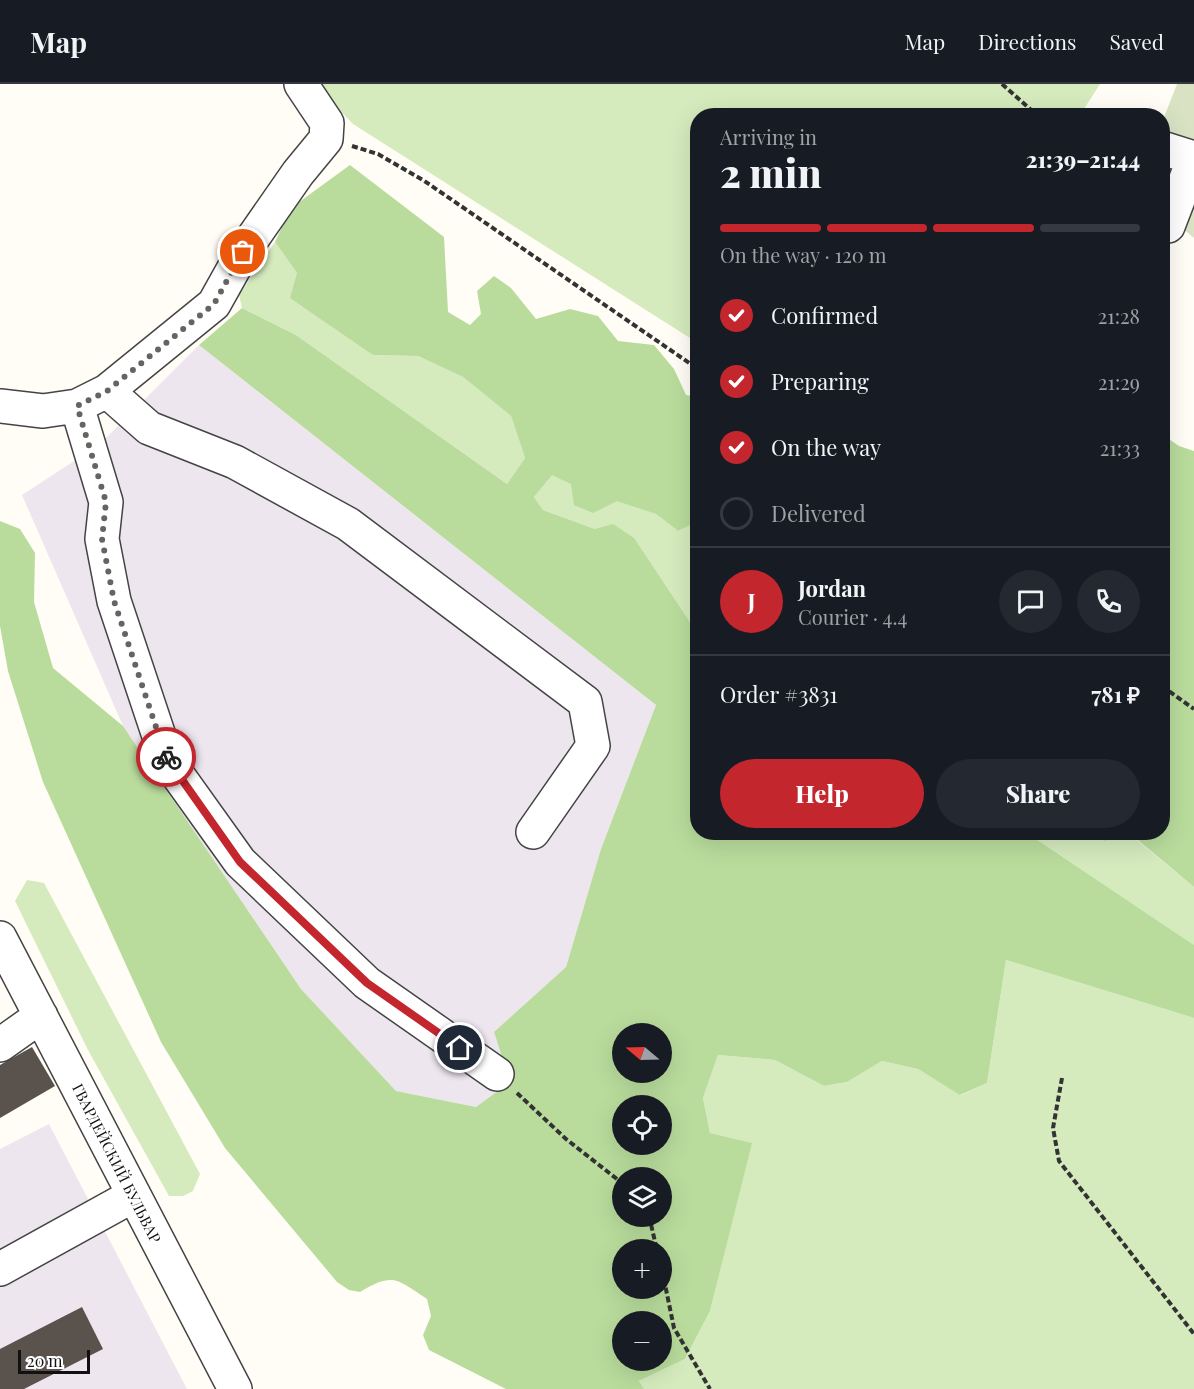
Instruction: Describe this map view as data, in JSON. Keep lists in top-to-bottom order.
{
  "streets": {
    "street": ["ГВАРДЕЙСКИЙ БУЛЬВАР"]
  },
  "scale_bar": "20 m",
  "north": "left",
  "page": {
    "header": "Map",
    "nav": ["Map", "Directions", "Saved"],
    "heading": ["2 min", "Arriving in", "21:39–21:44"],
    "panel": [
      "Jordan",
      "Courier · 4.4",
      "Order #3831",
      "781 ₽"
    ],
    "bar": "On the way · 120 m",
    "list": [
      ["Confirmed", "21:28"],
      ["Preparing", "21:29"],
      ["On the way", "21:33"],
      "Delivered"
    ],
    "round": "J",
    "buttons": ["Help", "Share"],
    "map_buttons": ["+", "−"],
    "scale": "20 m"
  }
}
